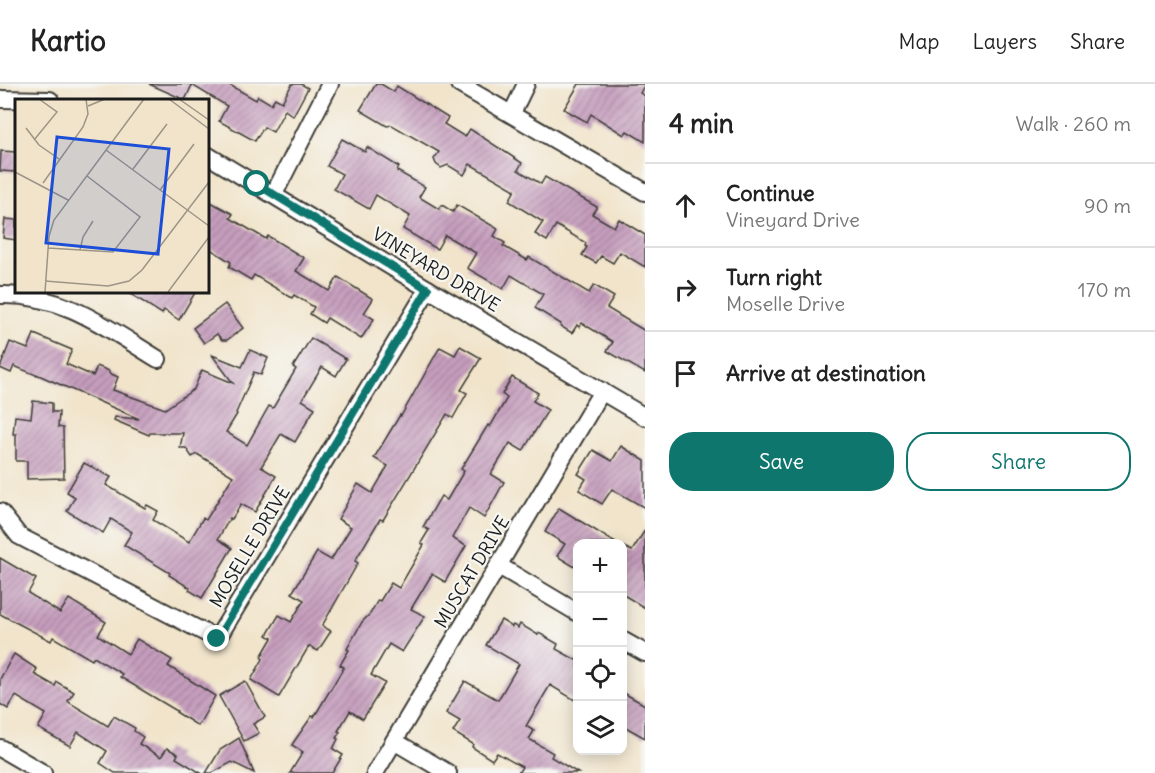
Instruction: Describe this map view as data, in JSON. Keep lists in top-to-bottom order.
{
  "streets": {
    "street": ["VINEYARD DRIVE", "MOSELLE DRIVE", "MUSCAT DRIVE"]
  },
  "crossings": [
    ["VINEYARD DRIVE", "MOSELLE DRIVE"],
    ["VINEYARD DRIVE", "MUSCAT DRIVE"]
  ],
  "page": {
    "header": "Kartio",
    "nav": ["Map", "Layers", "Share"],
    "heading": ["4 min", "Walk · 260 m"],
    "list": [
      ["Continue", "Vineyard Drive", "90 m"],
      ["Turn right", "Moselle Drive", "170 m"],
      "Arrive at destination"
    ],
    "buttons": ["Save", "Share"],
    "map_buttons": ["+", "−"]
  }
}
